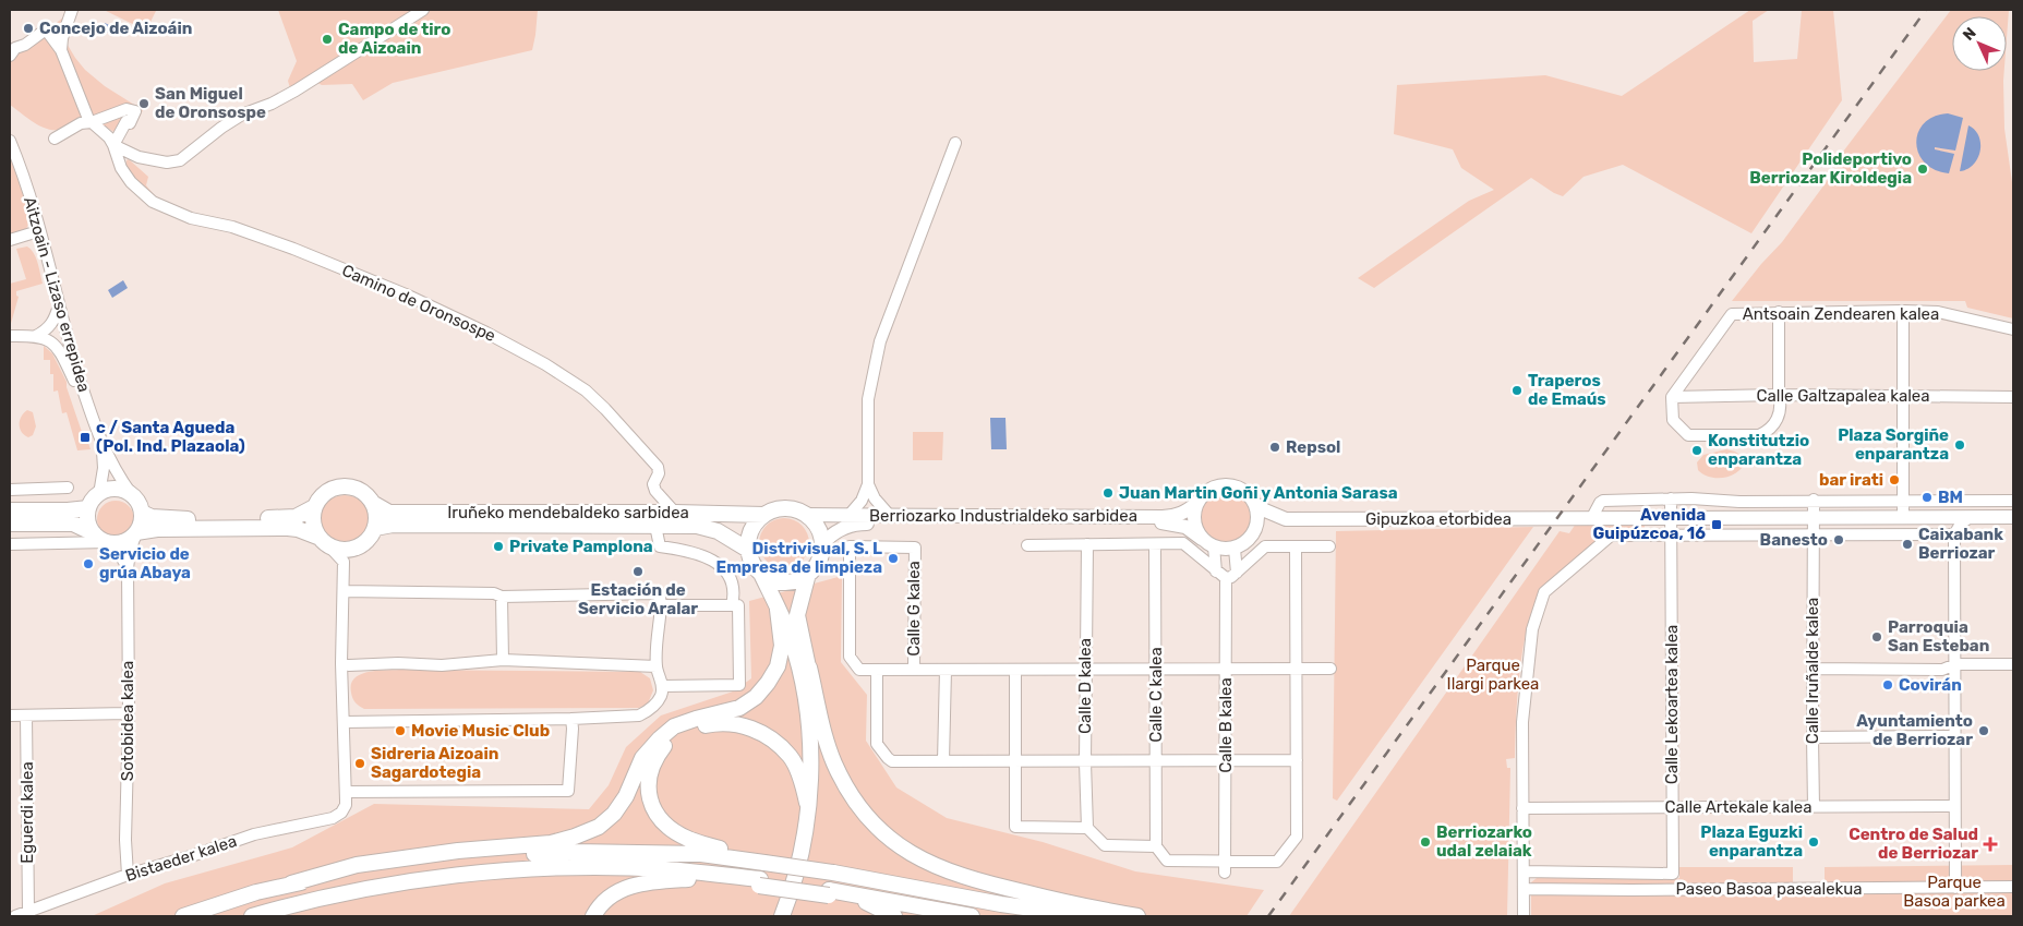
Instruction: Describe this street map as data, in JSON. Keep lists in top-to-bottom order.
{
  "streets": {
    "highway": ["Iruñeko mendebaldeko sarbidea"],
    "main road": ["Berriozarko Industrialdeko sarbidea", "Gipuzkoa etorbidea"],
    "street": [
      "Aitzoain - Lizaso errepidea",
      "Camino de Oronsospe",
      "Antsoain Zendearen kalea",
      "Calle Galtzapalea kalea",
      "Calle G kalea",
      "Calle Iruñalde kalea",
      "Calle D kalea",
      "Calle C kalea",
      "Calle Lekoartea kalea",
      "Sotobidea kalea",
      "Calle B kalea",
      "Calle Artekale kalea",
      "Eguerdi kalea",
      "Bistaeder kalea",
      "Paseo Basoa pasealekua"
    ]
  },
  "crossings": [
    ["Camino de Oronsospe", "Iruñeko mendebaldeko sarbidea"],
    ["Antsoain Zendearen kalea", "Calle Galtzapalea kalea"],
    ["Iruñeko mendebaldeko sarbidea", "Berriozarko Industrialdeko sarbidea"],
    ["Berriozarko Industrialdeko sarbidea", "Gipuzkoa etorbidea"],
    ["Calle Iruñalde kalea", "Calle Artekale kalea"],
    ["Calle Lekoartea kalea", "Calle Artekale kalea"],
    ["Sotobidea kalea", "Bistaeder kalea"],
    ["Eguerdi kalea", "Bistaeder kalea"]
  ],
  "parks": ["Parque Ilargi parkea", "Parque Basoa parkea"],
  "places": {
    "other": [
      "Concejo de Aizoáin",
      "Campo de tiro de Aizoain",
      "San Miguel de Oronsospe",
      "Polideportivo Berriozar Kiroldegia",
      "Traperos de Emaús",
      "Plaza Sorgiñe enparantza",
      "Repsol",
      "Konstitutzio enparantza",
      "bar irati",
      "Juan Martin Goñi y Antonia Sarasa",
      "BM",
      "Banesto",
      "Caixabank Berriozar",
      "Private Pamplona",
      "Distrivisual, S. L Empresa de limpieza",
      "Servicio de grúa Abaya",
      "Estación de Servicio Aralar",
      "Parroquia San Esteban",
      "Covirán",
      "Movie Music Club",
      "Ayuntamiento de Berriozar",
      "Sidreria Aizoain Sagardotegia",
      "Berriozarko udal zelaiak",
      "Plaza Eguzki enparantza"
    ],
    "transit": ["c / Santa Agueda (Pol. Ind. Plazaola)", "Avenida Guipúzcoa, 16"],
    "health": ["Centro de Salud de Berriozar"]
  },
  "north": "top left"
}
